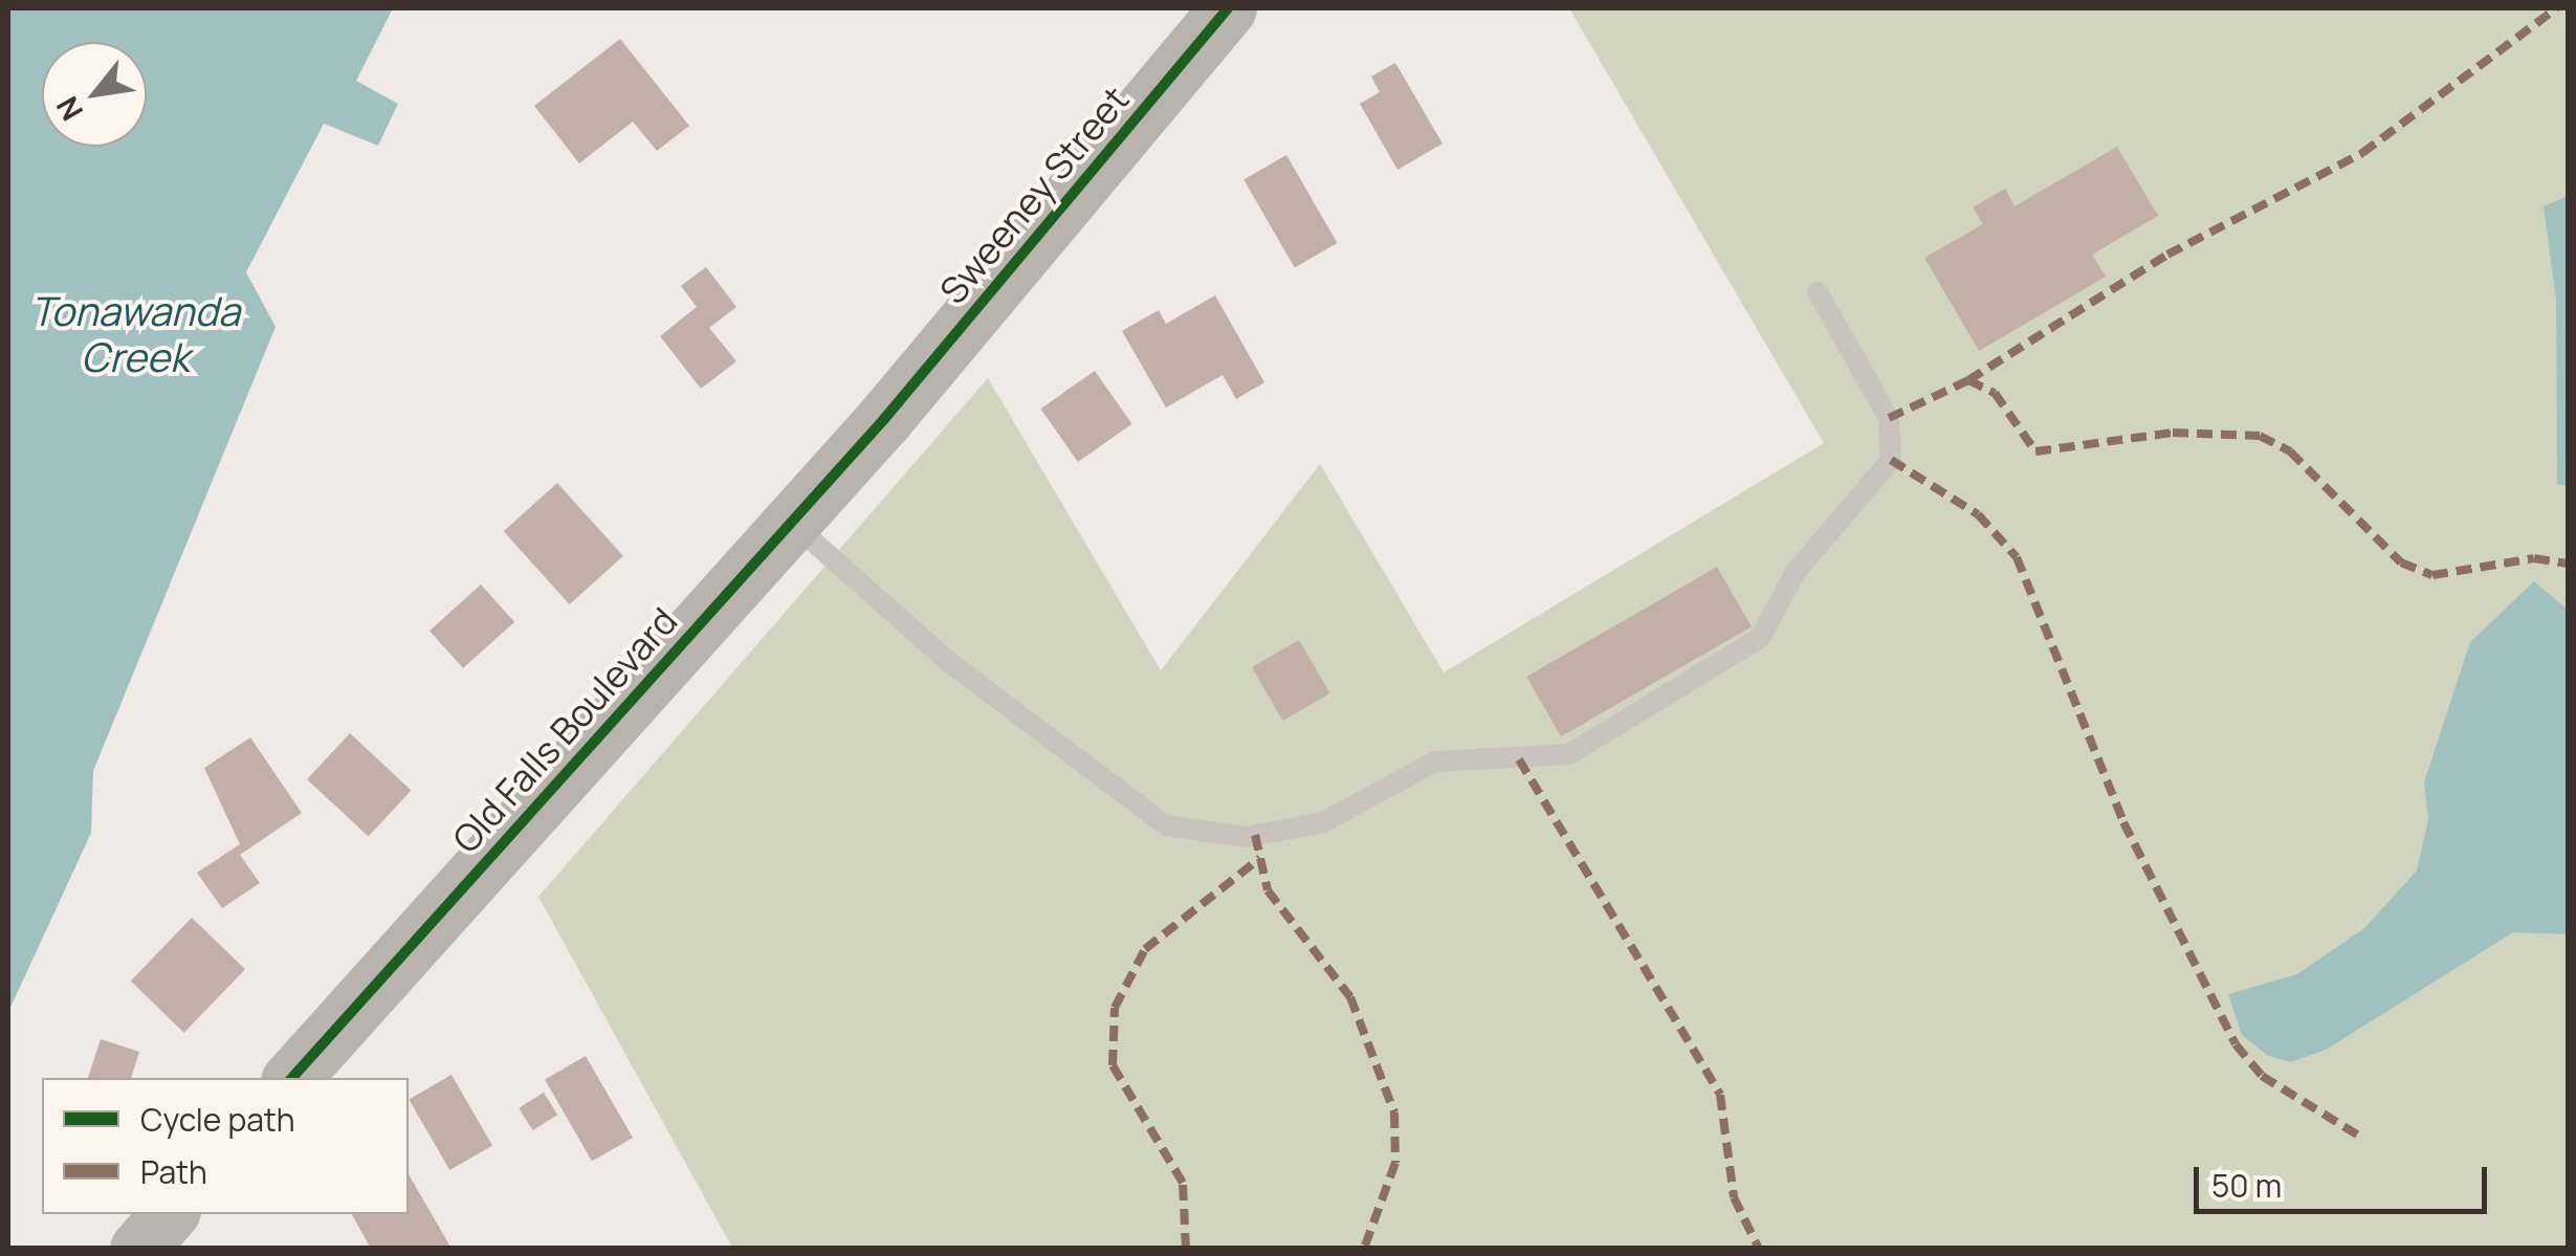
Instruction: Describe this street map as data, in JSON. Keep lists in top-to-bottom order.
{
  "streets": {
    "street": ["Sweeney Street", "Old Falls Boulevard"]
  },
  "crossings": [
    ["Sweeney Street", "Old Falls Boulevard"]
  ],
  "water": ["Tonawanda Creek"],
  "legend": ["Cycle path", "Path"],
  "scale_bar": "50 m",
  "north": "bottom left"
}
